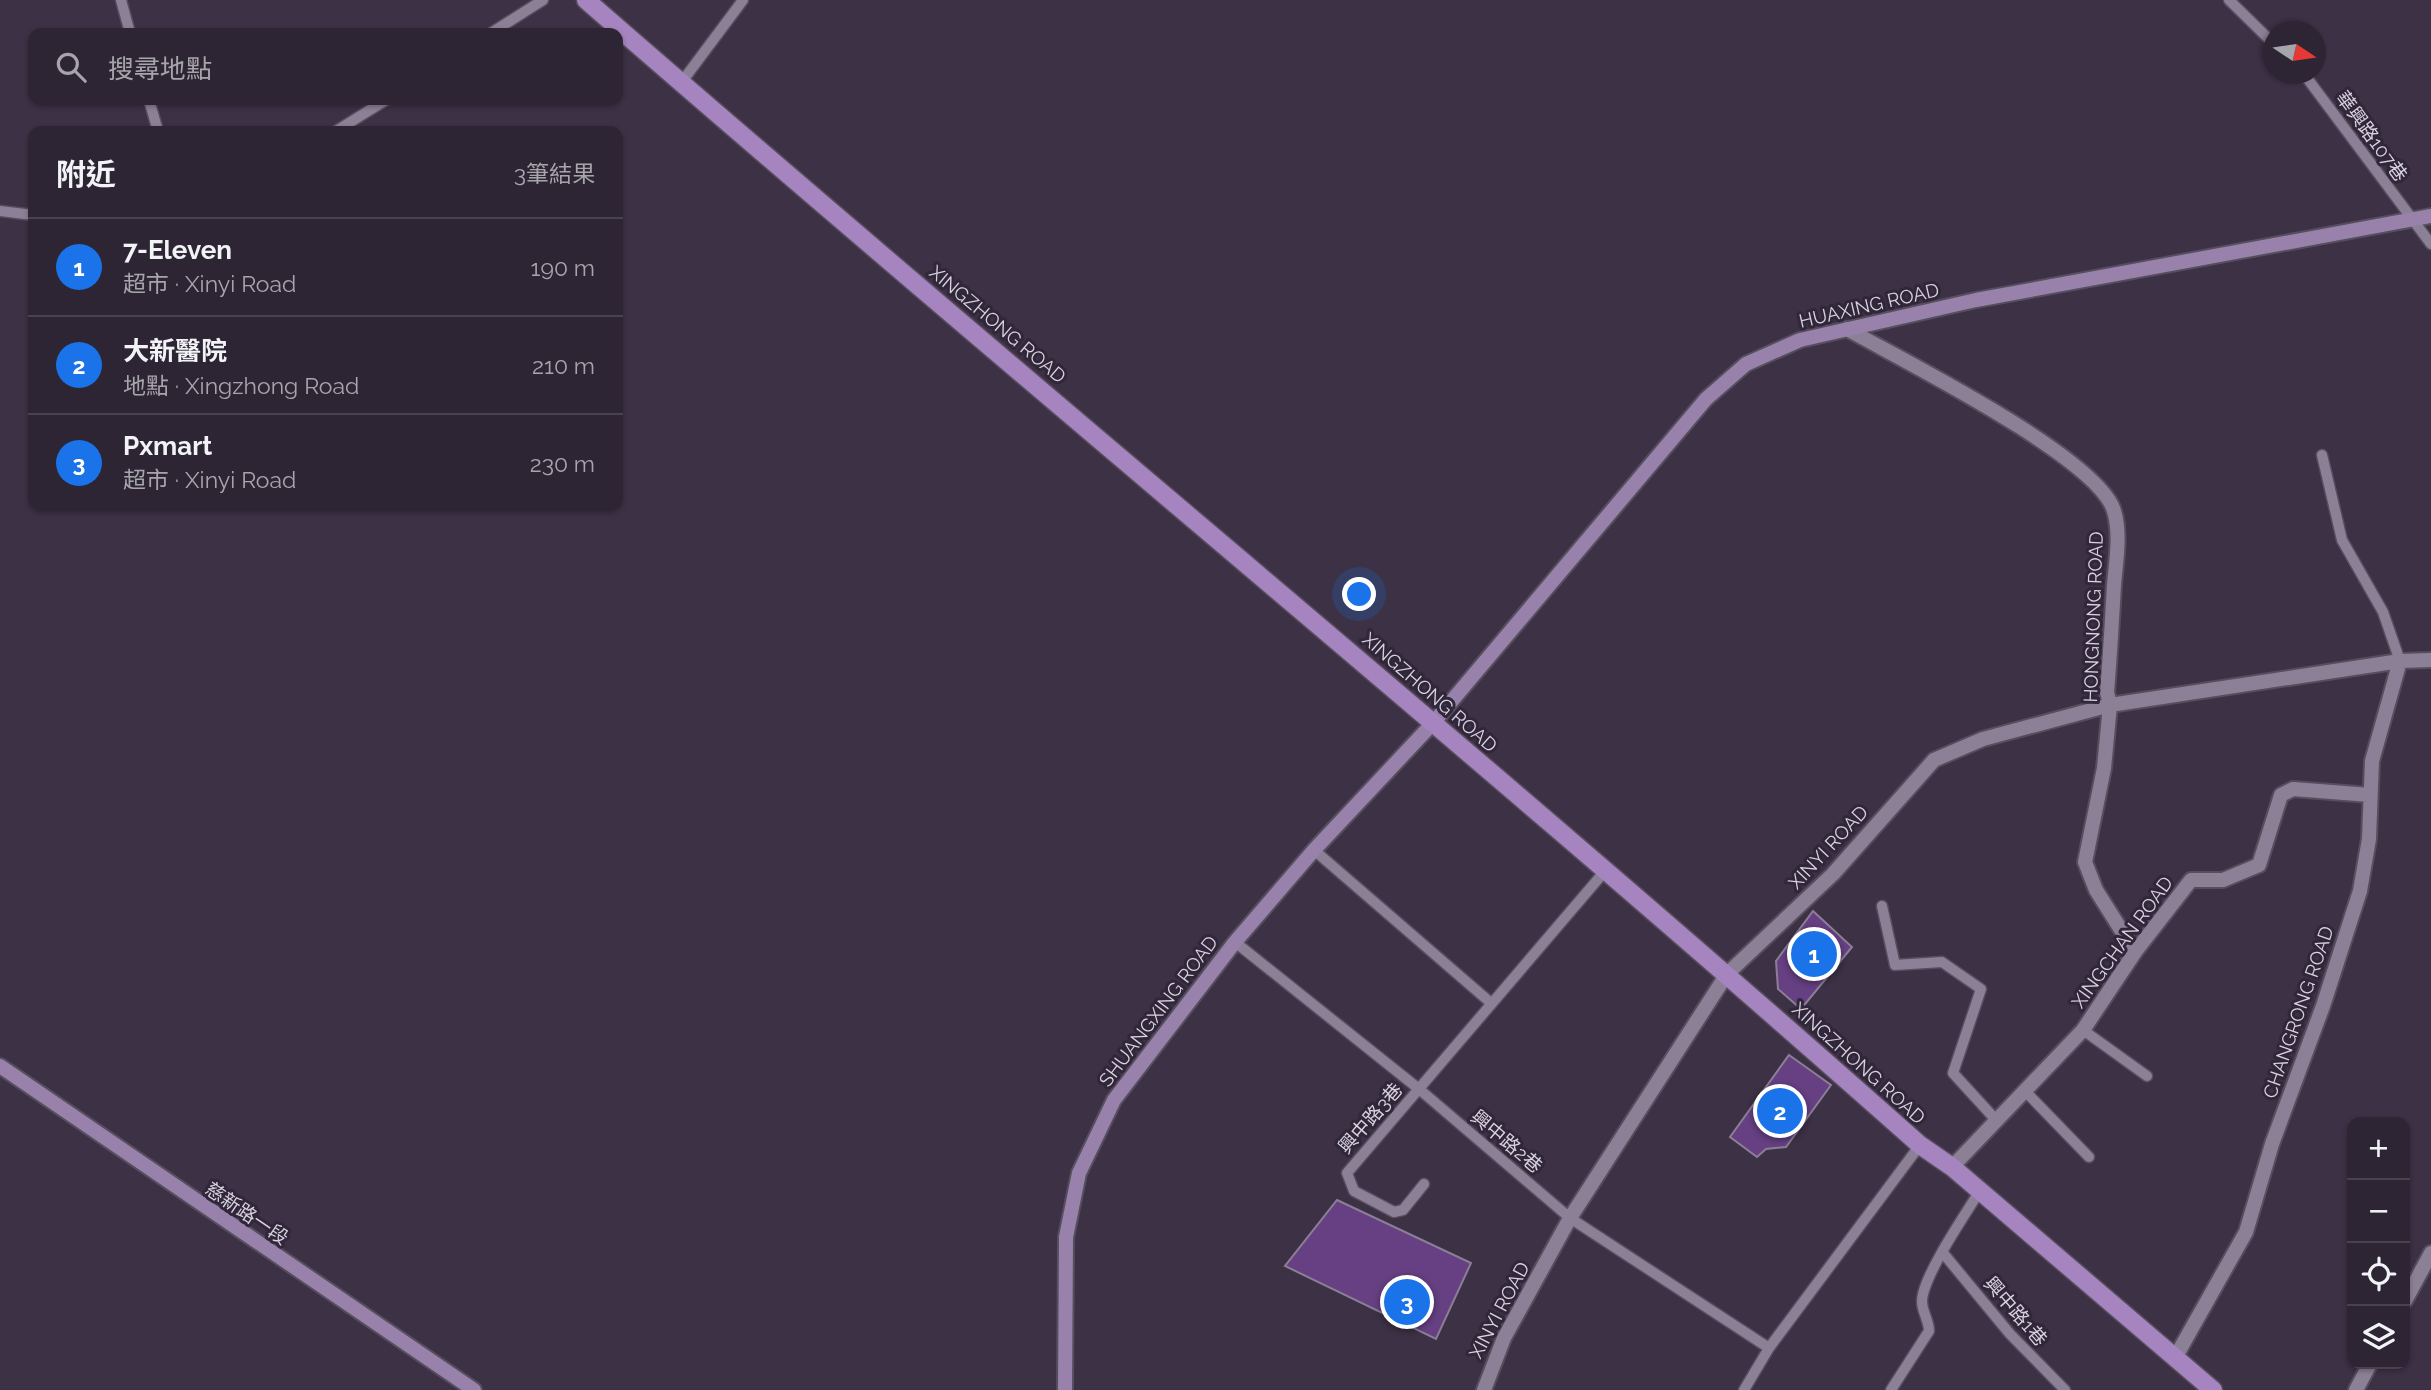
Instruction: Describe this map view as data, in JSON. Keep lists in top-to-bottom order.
{
  "streets": {
    "main road": [
      "HUAXING ROAD",
      "XINGZHONG ROAD",
      "SHUANGXING ROAD",
      "慈新路一段"
    ],
    "street": [
      "HONGNONG ROAD",
      "XINYI ROAD",
      "XINGCHAN ROAD",
      "CHANGRONG ROAD"
    ],
    "lane": [
      "華興路107巷",
      "興中路3巷",
      "興中路2巷",
      "興中路1巷"
    ]
  },
  "crossings": [
    ["華興路107巷", "HUAXING ROAD"],
    ["HUAXING ROAD", "XINGZHONG ROAD"],
    ["HUAXING ROAD", "HONGNONG ROAD"],
    ["HUAXING ROAD", "SHUANGXING ROAD"],
    ["XINGZHONG ROAD", "XINYI ROAD"],
    ["XINGZHONG ROAD", "XINGCHAN ROAD"],
    ["XINGZHONG ROAD", "SHUANGXING ROAD"],
    ["XINGZHONG ROAD", "CHANGRONG ROAD"],
    ["XINGZHONG ROAD", "興中路3巷"],
    ["HONGNONG ROAD", "XINYI ROAD"],
    ["HONGNONG ROAD", "XINGCHAN ROAD"],
    ["XINYI ROAD", "CHANGRONG ROAD"],
    ["XINYI ROAD", "興中路2巷"],
    ["XINGCHAN ROAD", "CHANGRONG ROAD"],
    ["SHUANGXING ROAD", "興中路2巷"],
    ["興中路3巷", "興中路2巷"]
  ],
  "north": "right",
  "page": {
    "search": "搜尋地點",
    "heading": ["附近", "3筆結果"],
    "list": [
      {
        "mark": "1",
        "name": "7-Eleven",
        "note": "超市 · Xinyi Road",
        "value": "190 m"
      },
      {
        "mark": "2",
        "name": "大新醫院",
        "note": "地點 · Xingzhong Road",
        "value": "210 m"
      },
      {
        "mark": "3",
        "name": "Pxmart",
        "note": "超市 · Xinyi Road",
        "value": "230 m"
      }
    ],
    "pins": ["1", "2", "3"],
    "map_buttons": ["+", "−"]
  }
}
